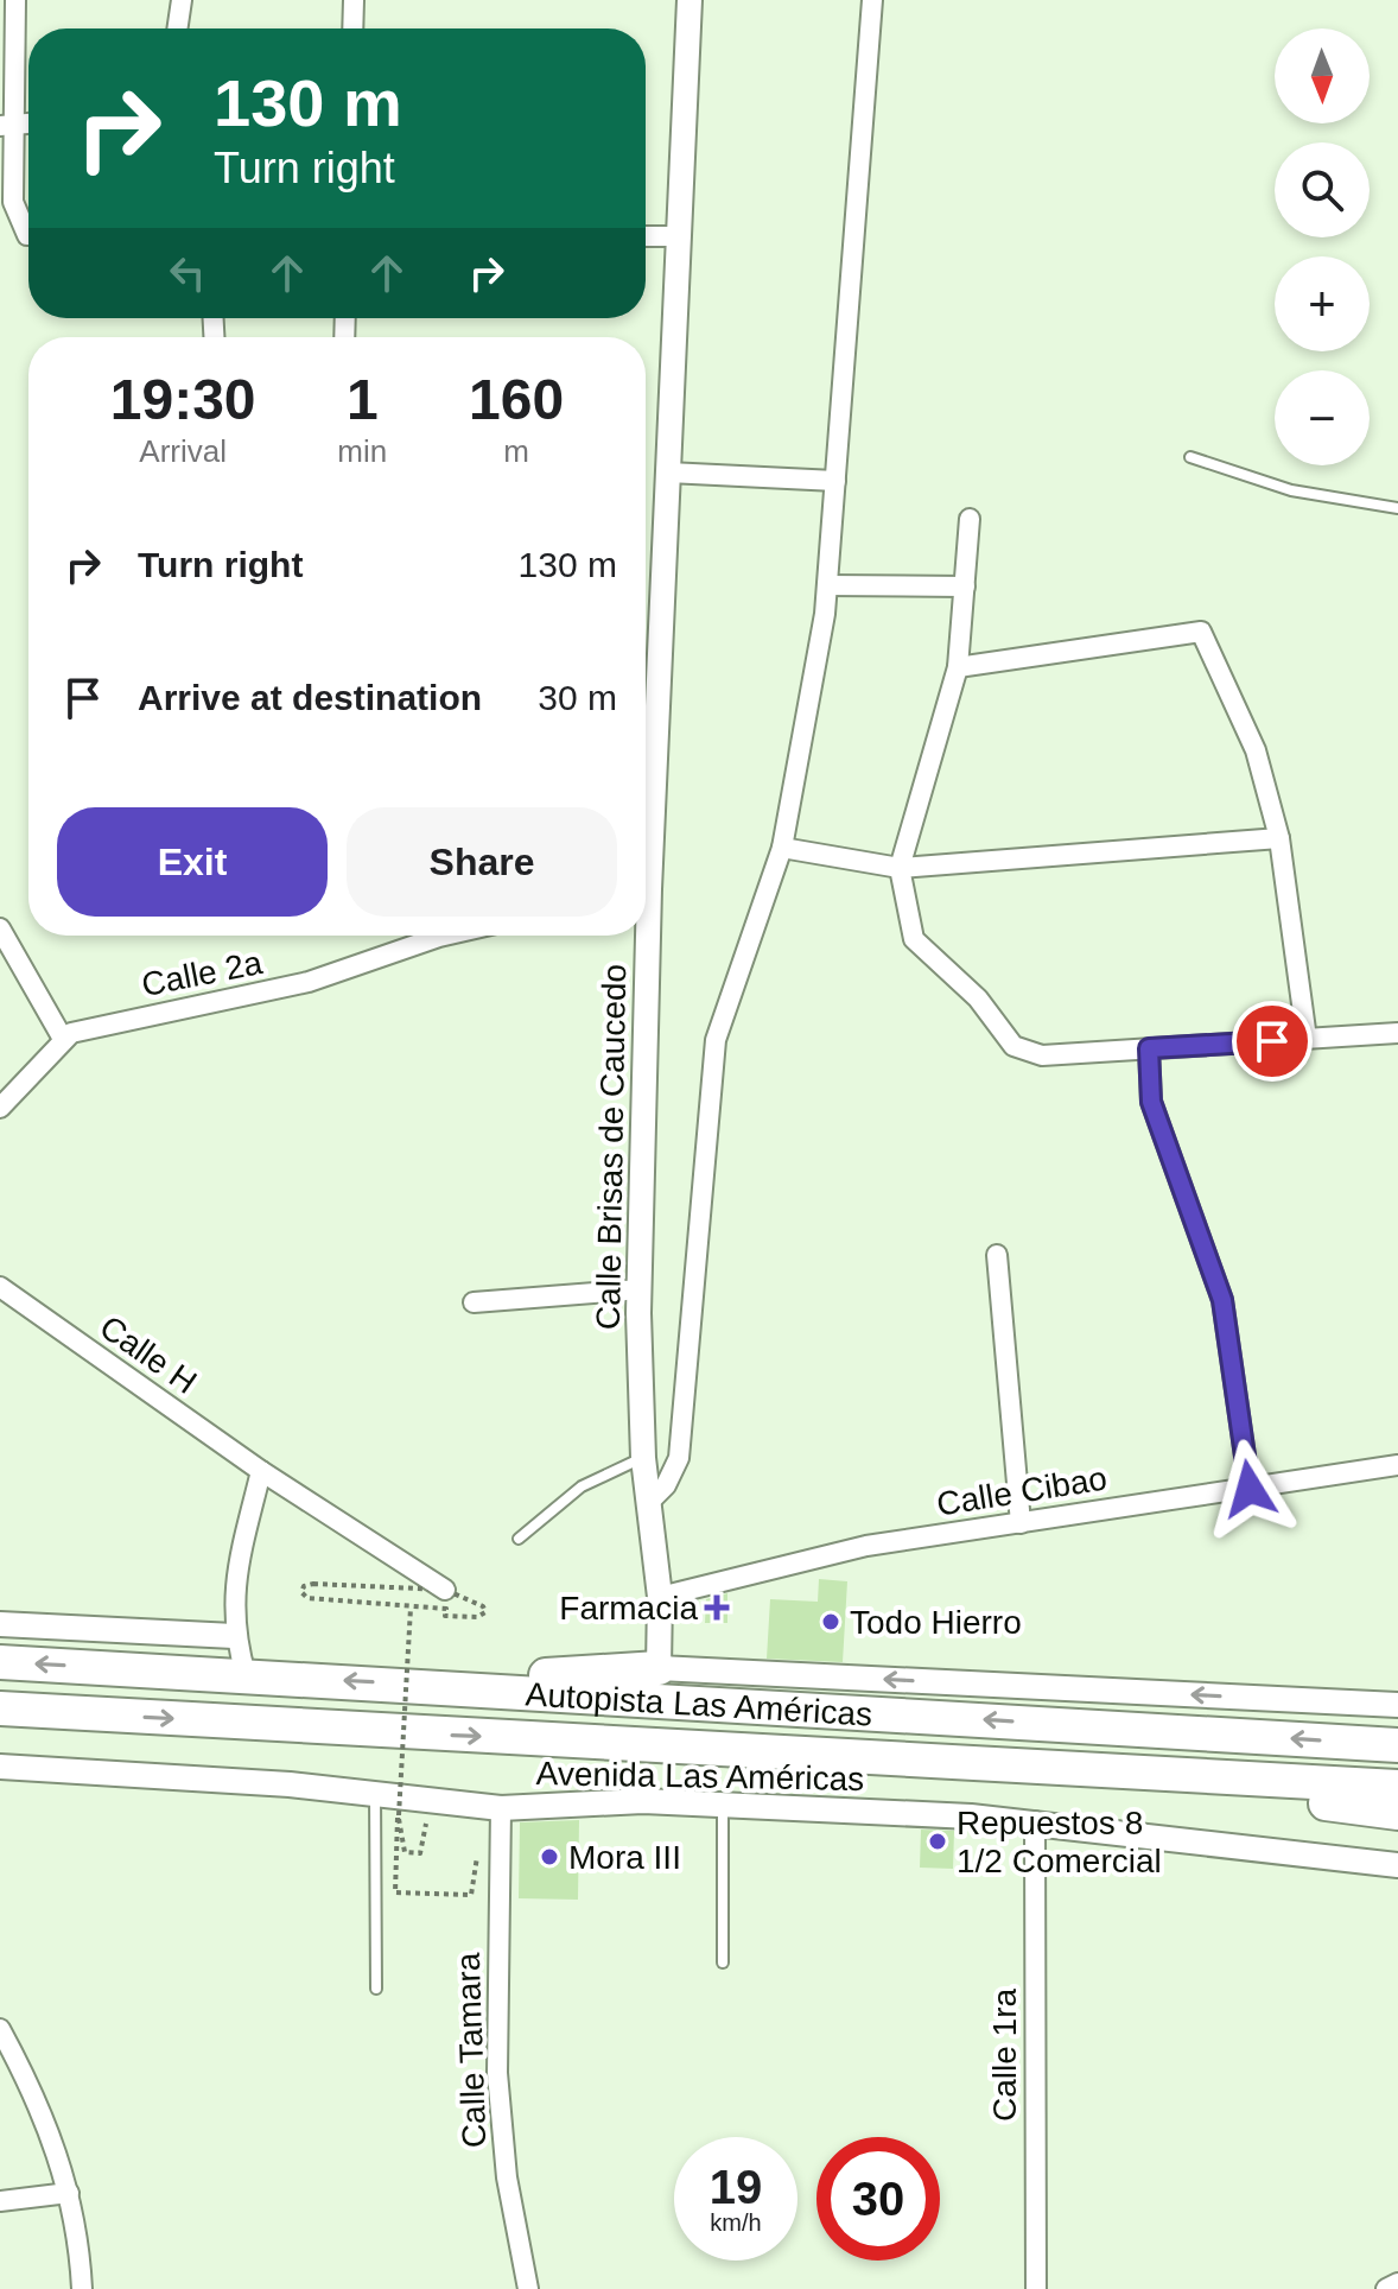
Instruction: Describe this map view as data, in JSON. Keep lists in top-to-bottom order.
{
  "streets": {
    "highway": ["Autopista Las Américas"],
    "street": [
      "Calle 2a",
      "Calle Brisas de Caucedo",
      "Calle H",
      "Calle Cibao",
      "Avenida Las Américas",
      "Calle Tamara",
      "Calle 1ra"
    ]
  },
  "crossings": [
    ["Calle Brisas de Caucedo", "Calle Cibao"],
    ["Avenida Las Américas", "Calle Tamara"],
    ["Avenida Las Américas", "Calle 1ra"]
  ],
  "places": {
    "health": ["Farmacia"],
    "other": ["Todo Hierro", "Repuestos 8 1/2 Comercial", "Mora III"]
  },
  "north": "bottom",
  "page": {
    "map_buttons": ["+", "−"],
    "turn": ["130 m", "Turn right"],
    "eta": [
      "19:30",
      "Arrival",
      "1",
      "min",
      "160",
      "m"
    ],
    "list": [
      {
        "name": "Turn right",
        "value": "130 m"
      },
      {
        "name": "Arrive at destination",
        "value": "30 m"
      }
    ],
    "buttons": ["Exit", "Share"],
    "speed": "19 km/h",
    "limit": "30"
  }
}
